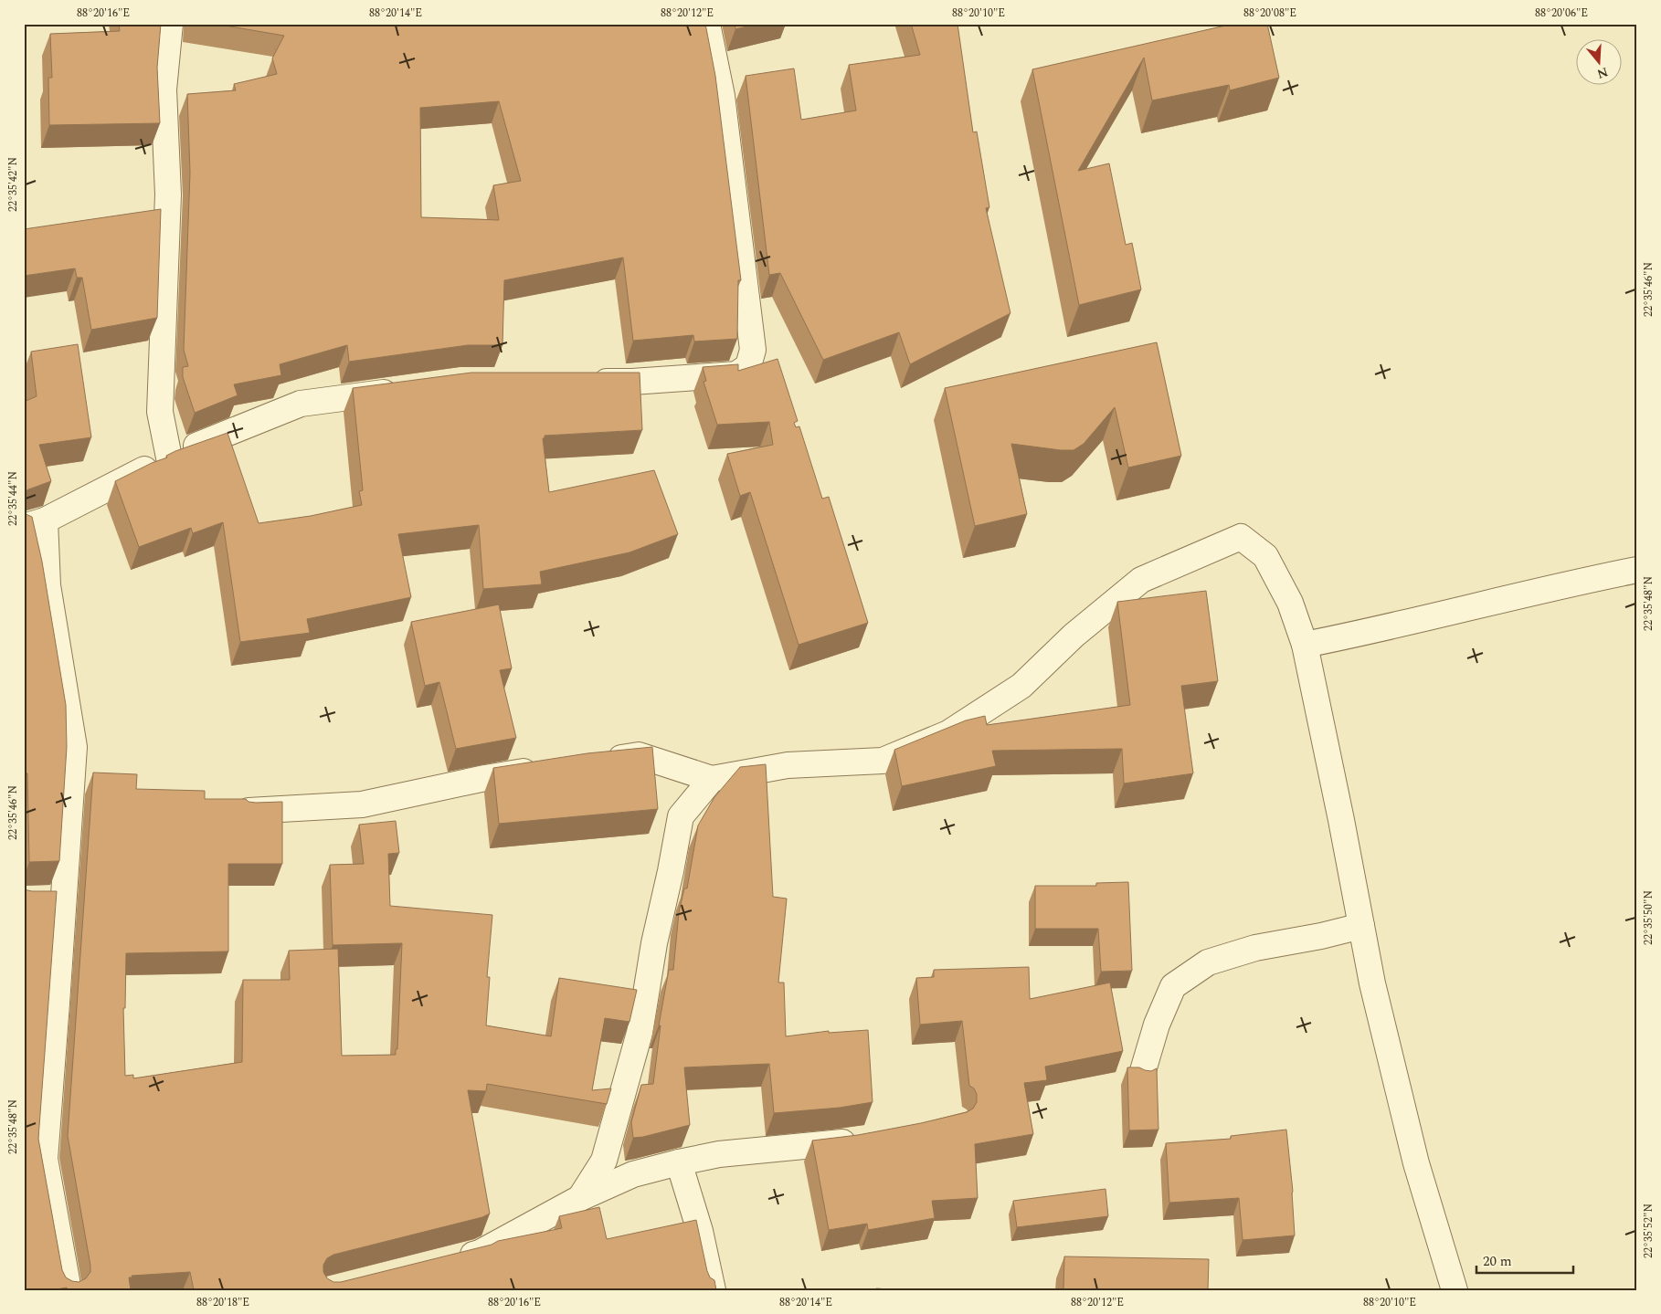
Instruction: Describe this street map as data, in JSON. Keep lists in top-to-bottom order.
{
  "scale_bar": "20 m",
  "north": "bottom",
  "coordinates": [
    "88°20'16\"E",
    "88°20'14\"E",
    "88°20'12\"E",
    "88°20'10\"E",
    "88°20'08\"E",
    "88°20'06\"E",
    "22°35'42\"N",
    "22°35'46\"N",
    "22°35'44\"N",
    "22°35'48\"N",
    "22°35'50\"N",
    "22°35'52\"N",
    "88°20'18\"E"
  ]
}
